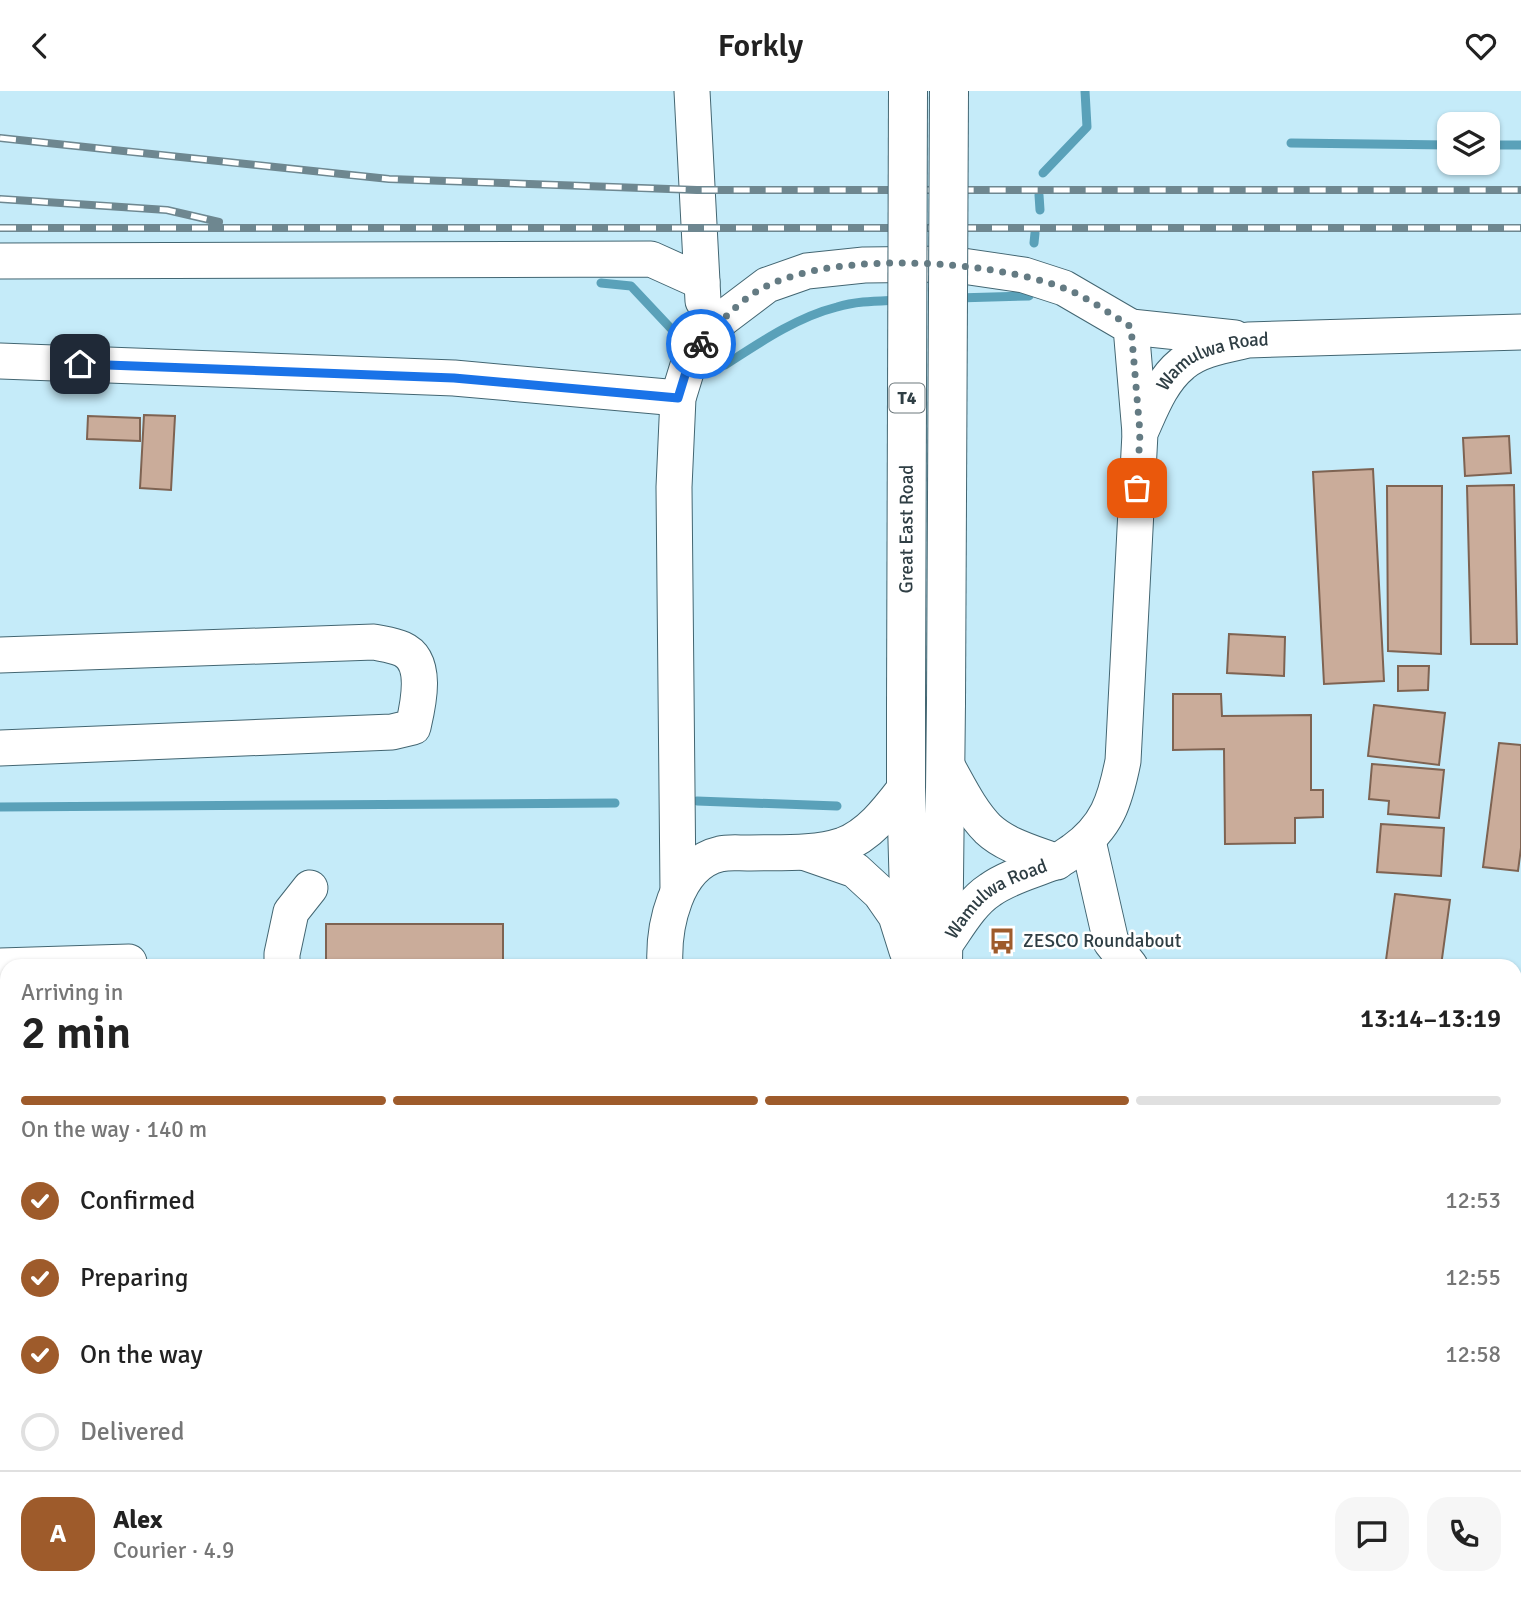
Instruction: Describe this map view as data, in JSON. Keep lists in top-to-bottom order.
{
  "streets": {
    "main road": ["T4", "Great East Road"],
    "street": ["Wamulwa Road"]
  },
  "crossings": [
    ["Wamulwa Road", "Great East Road"]
  ],
  "places": {
    "bus stop": ["ZESCO Roundabout"]
  },
  "page": {
    "header": "Forkly",
    "heading": ["2 min", "Arriving in", "13:14–13:19"],
    "panel": ["Alex", "Courier · 4.9"],
    "bar": "On the way · 140 m",
    "list": [
      ["Confirmed", "12:53"],
      ["Preparing", "12:55"],
      ["On the way", "12:58"],
      "Delivered"
    ],
    "round": "A"
  }
}
